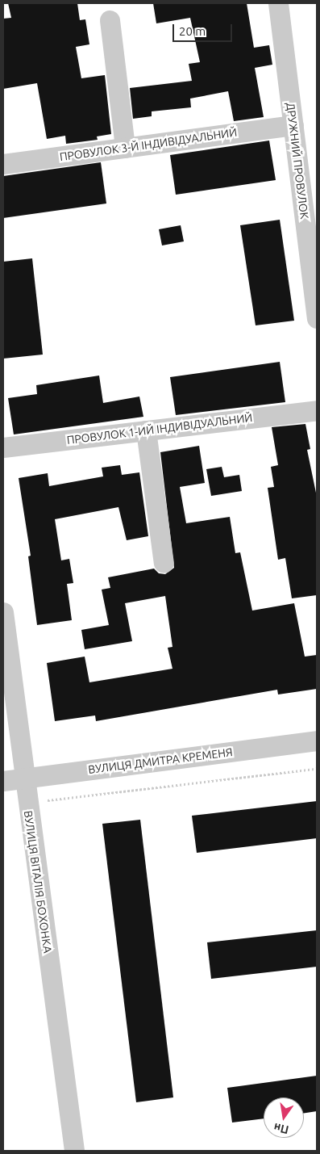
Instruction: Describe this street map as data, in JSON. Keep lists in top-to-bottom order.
{
  "streets": {
    "street": [
      "ПРОВУЛОК 3-Й ІНДИВІДУАЛЬНИЙ",
      "ДРУЖНИЙ ПРОВУЛОК",
      "ПРОВУЛОК 1-ИЙ ІНДИВІДУАЛЬНИЙ",
      "ВУЛИЦЯ ДМИТРА КРЕМЕНЯ",
      "ВУЛИЦЯ ВІТАЛІЯ БОХОНКА"
    ]
  },
  "crossings": [
    ["ПРОВУЛОК 3-Й ІНДИВІДУАЛЬНИЙ", "ДРУЖНИЙ ПРОВУЛОК"],
    ["ВУЛИЦЯ ДМИТРА КРЕМЕНЯ", "ВУЛИЦЯ ВІТАЛІЯ БОХОНКА"]
  ],
  "scale_bar": "20 m",
  "north": "bottom"
}
